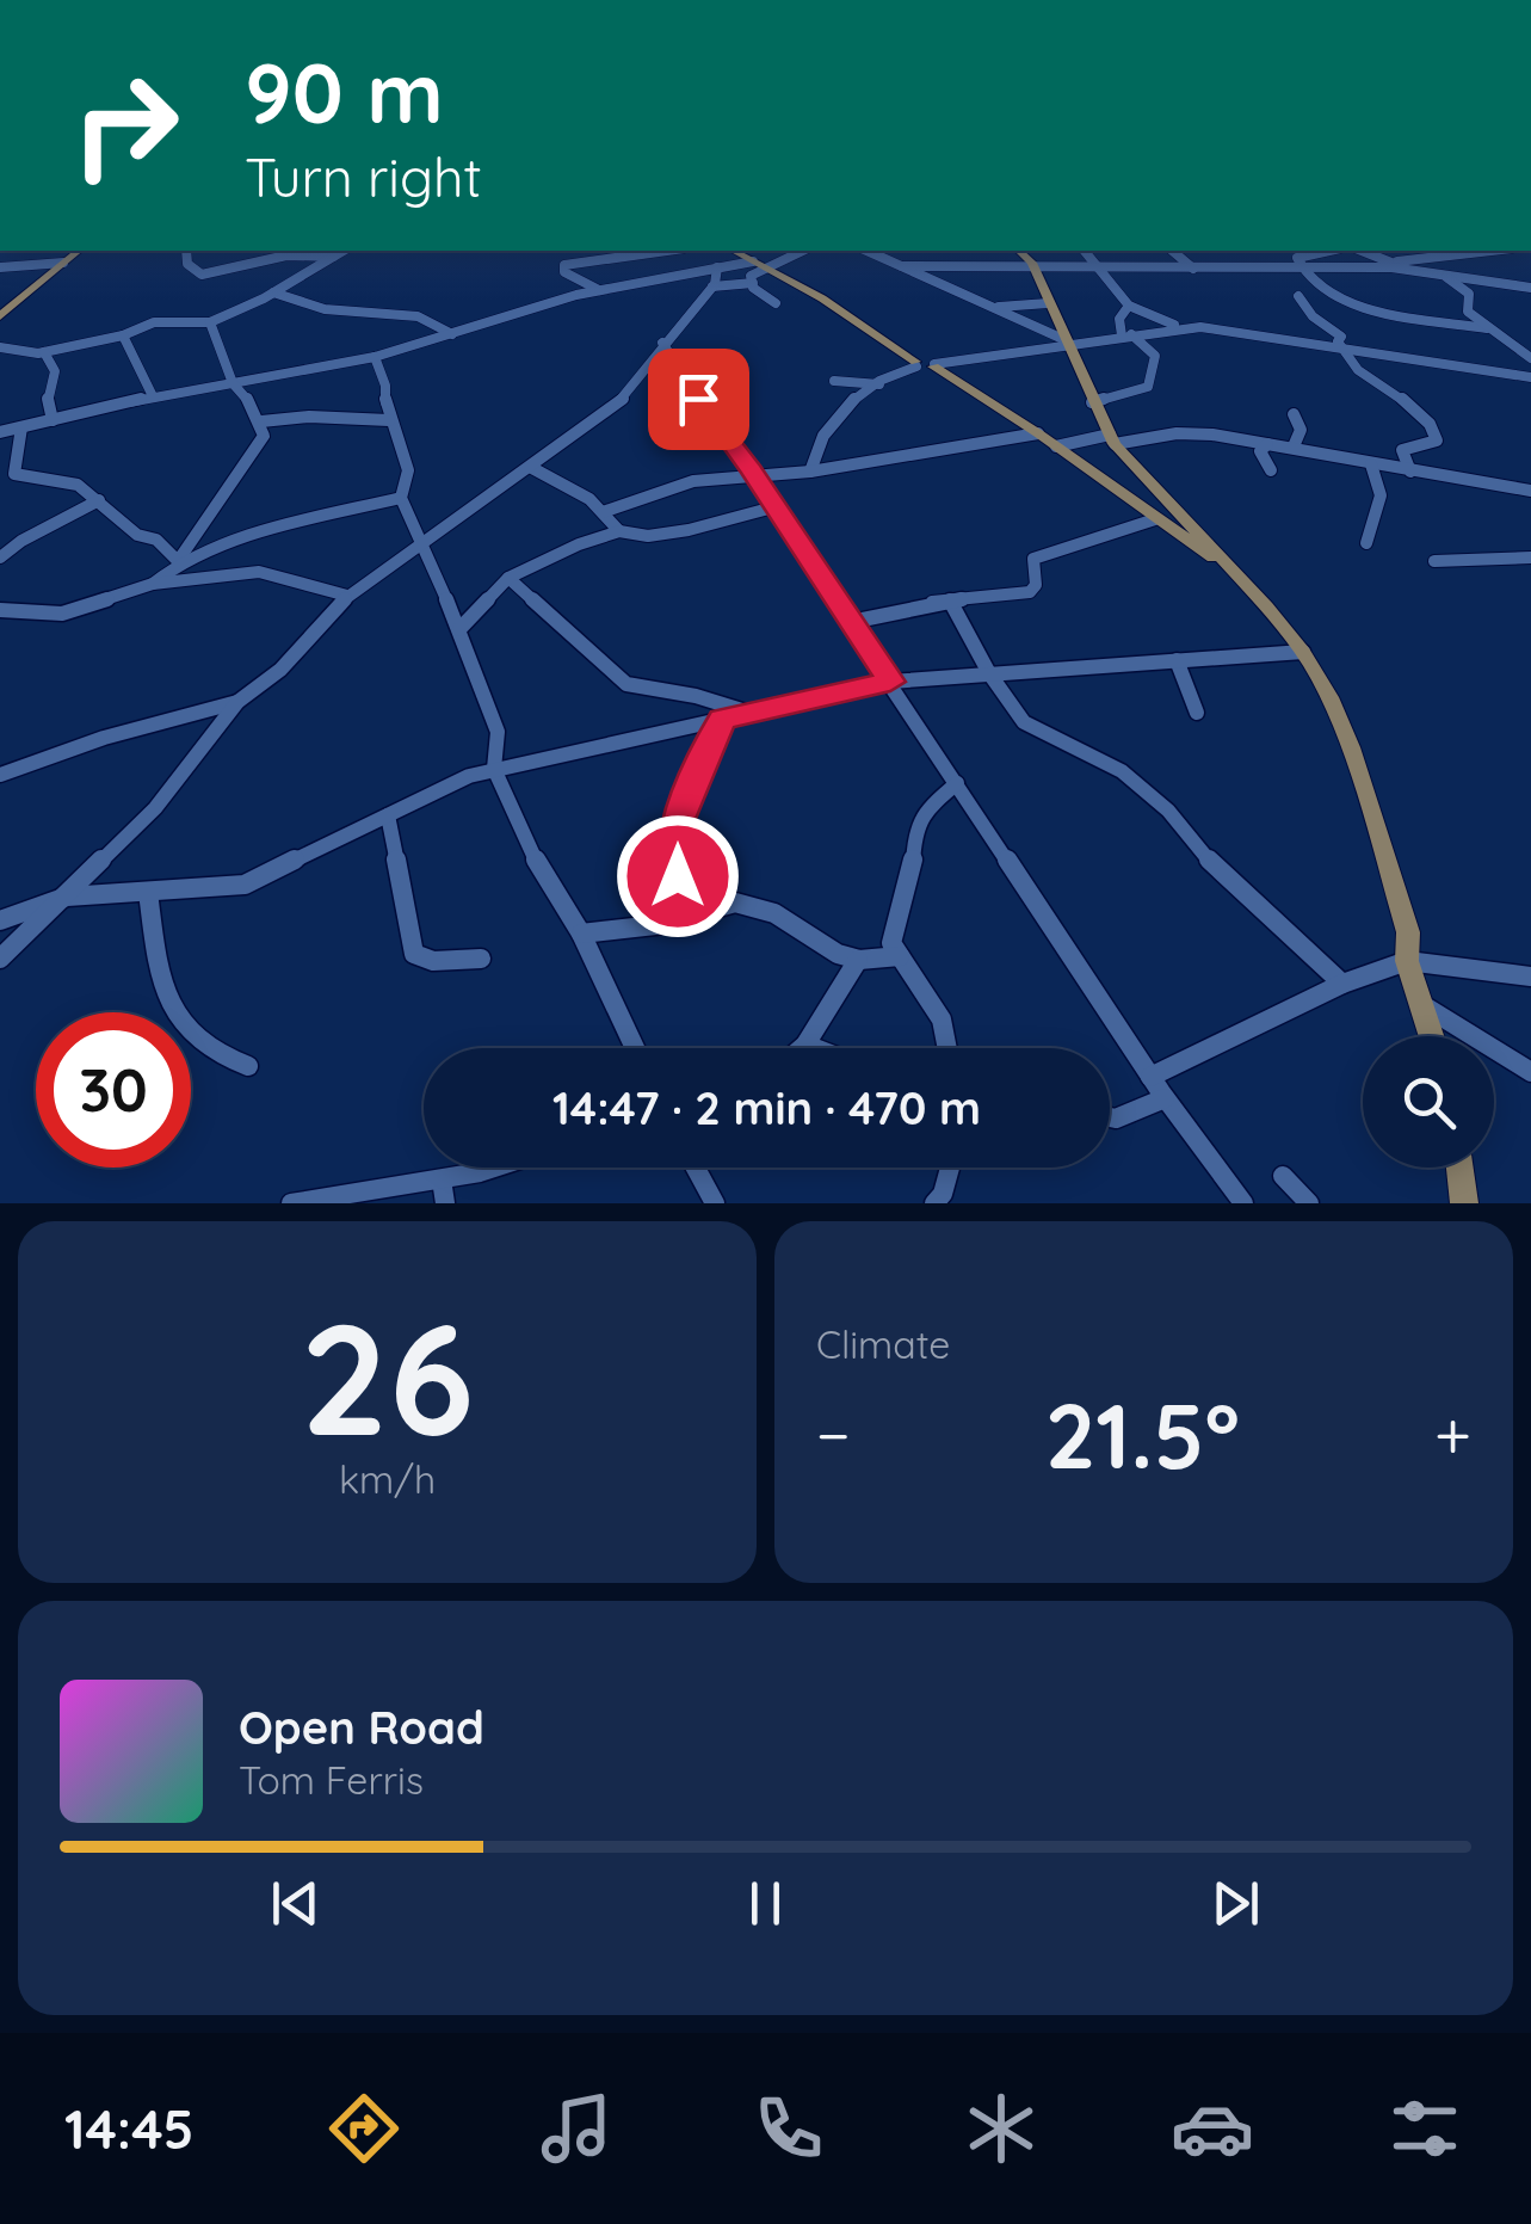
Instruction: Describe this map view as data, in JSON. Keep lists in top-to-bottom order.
{
  "page": {
    "turn": ["90 m", "Turn right"],
    "limit": "30",
    "trip": "14:47 · 2 min · 470 m",
    "tile": [
      ["26", "km/h"],
      "Climate"
    ],
    "heat": ["−", "21.5°", "+"],
    "song": ["Open Road", "Tom Ferris"],
    "tabs": "14:45"
  }
}
